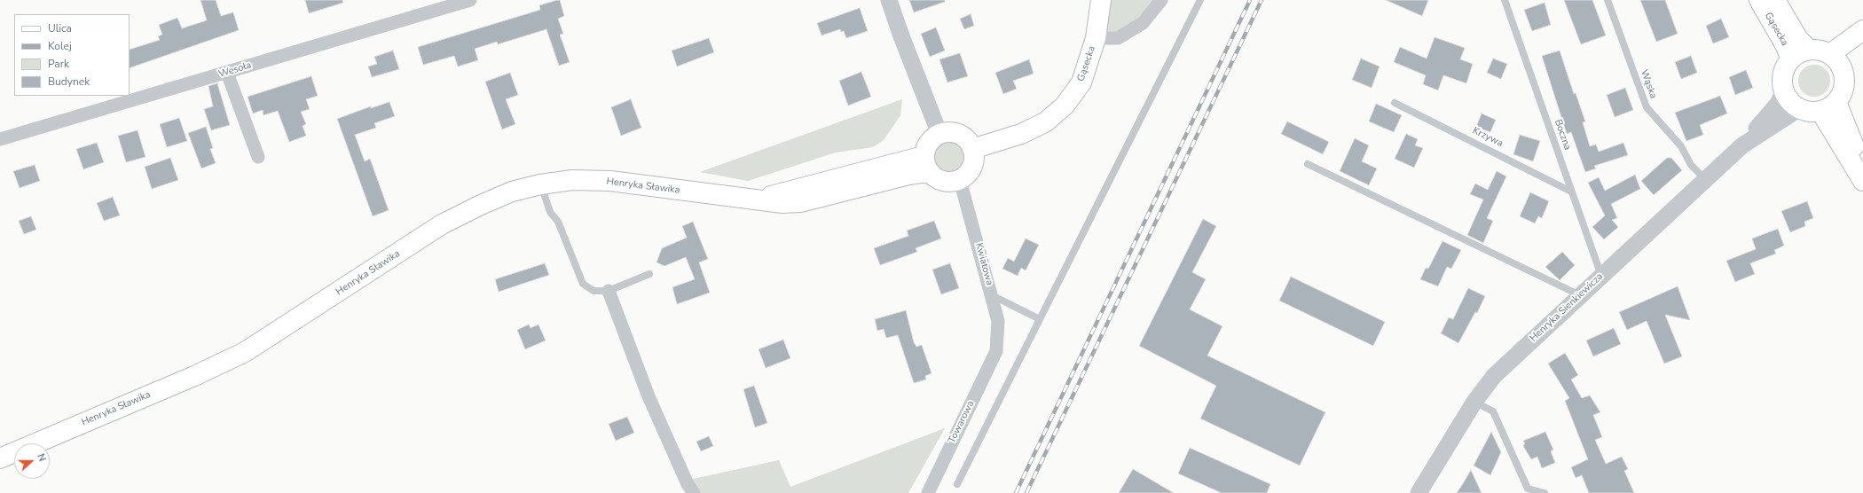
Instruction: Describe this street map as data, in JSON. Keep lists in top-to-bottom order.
{
  "streets": {
    "main road": ["Gąsecka", "Henryka Sławika"],
    "street": [
      "Wesoła",
      "Kwiatowa",
      "Henryka Sienkiewicza",
      "Towarowa"
    ],
    "lane": ["Wąska", "Boczna", "Krzywa"]
  },
  "crossings": [
    ["Gąsecka", "Henryka Sławika"],
    ["Gąsecka", "Kwiatowa"],
    ["Gąsecka", "Henryka Sienkiewicza"],
    ["Wąska", "Henryka Sienkiewicza"],
    ["Boczna", "Krzywa"],
    ["Boczna", "Henryka Sienkiewicza"],
    ["Henryka Sławika", "Kwiatowa"],
    ["Kwiatowa", "Towarowa"]
  ],
  "legend": [
    "Ulica",
    "Kolej",
    "Park",
    "Budynek"
  ],
  "north": "right"
}
